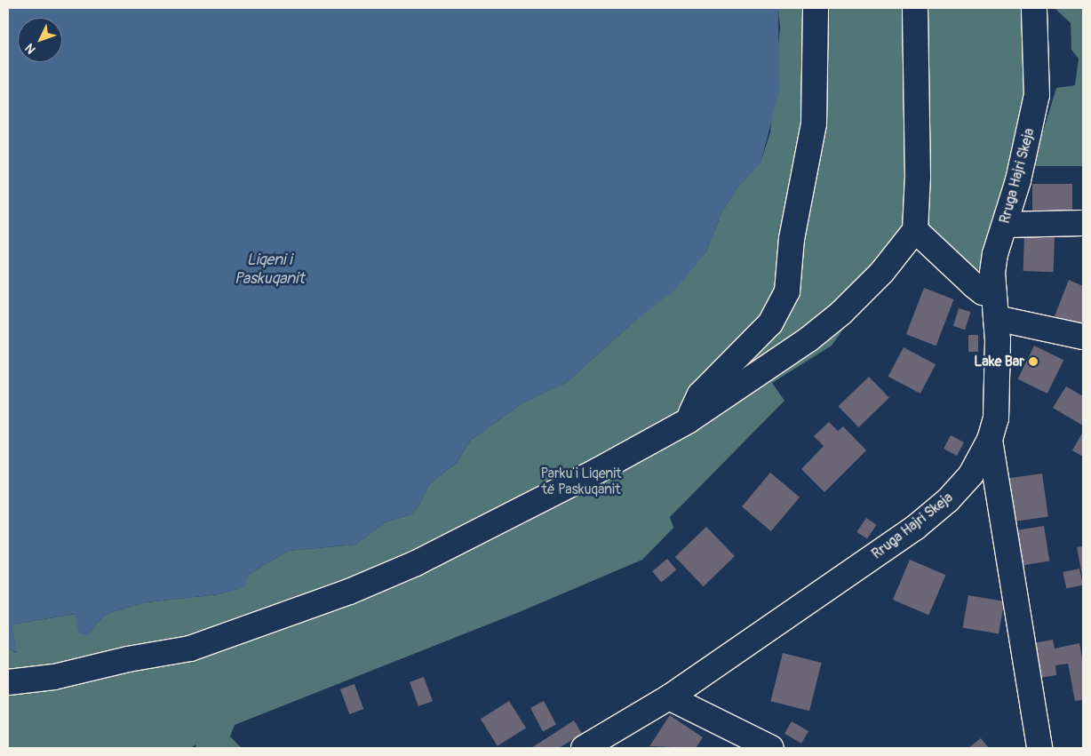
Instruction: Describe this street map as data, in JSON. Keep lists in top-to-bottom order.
{
  "streets": {
    "street": ["Rruga Hajri Skeja"]
  },
  "water": ["Liqeni i Paskuqanit"],
  "parks": ["Parku i Liqenit të Paskuqanit"],
  "places": ["Lake Bar"],
  "north": "bottom left"
}
